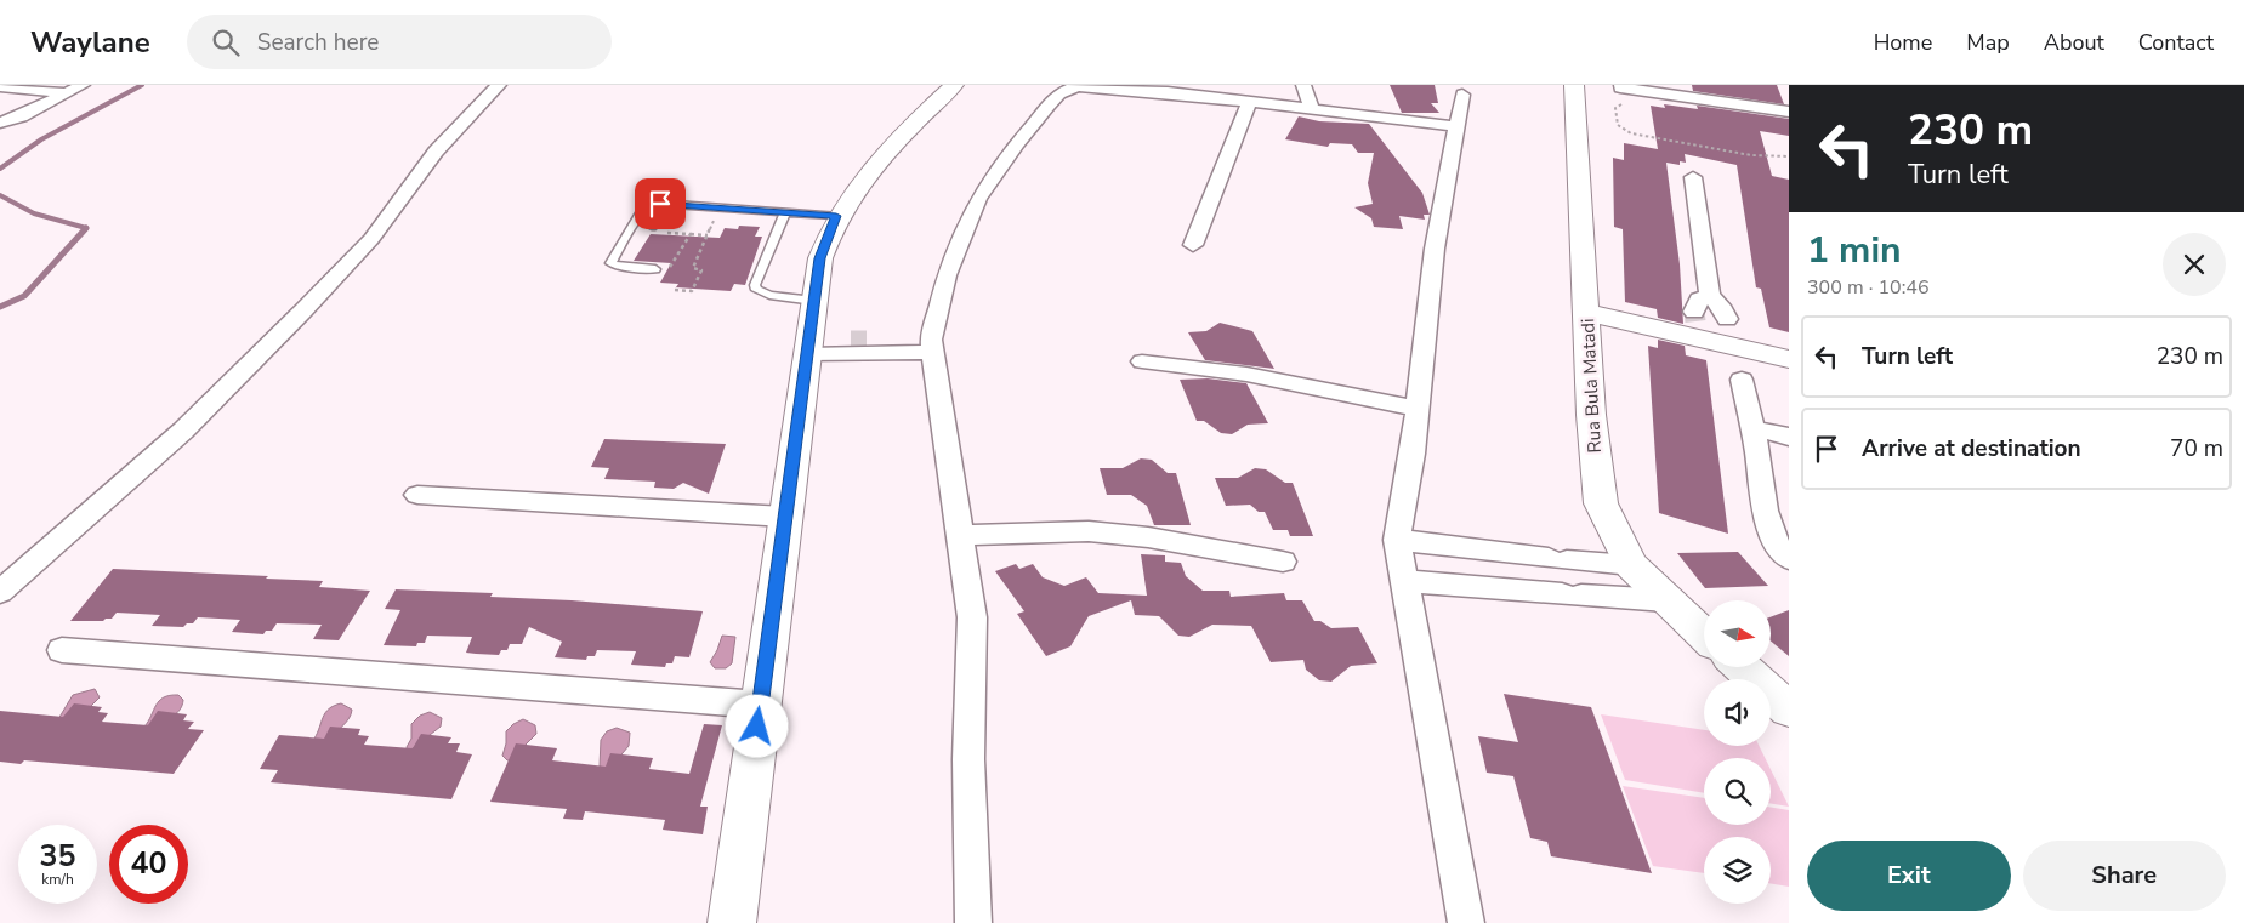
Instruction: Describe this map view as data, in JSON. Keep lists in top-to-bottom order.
{
  "streets": {
    "street": ["Rua Bula Matadi"]
  },
  "north": "right",
  "page": {
    "header": "Waylane",
    "search": "Search here",
    "nav": [
      "Home",
      "Map",
      "About",
      "Contact"
    ],
    "turn": ["230 m", "Turn left"],
    "heading": ["1 min", "300 m · 10:46"],
    "list": [
      {
        "name": "Turn left",
        "value": "230 m"
      },
      {
        "name": "Arrive at destination",
        "value": "70 m"
      }
    ],
    "speed": "35 km/h",
    "limit": "40",
    "buttons": ["Exit", "Share"]
  }
}
